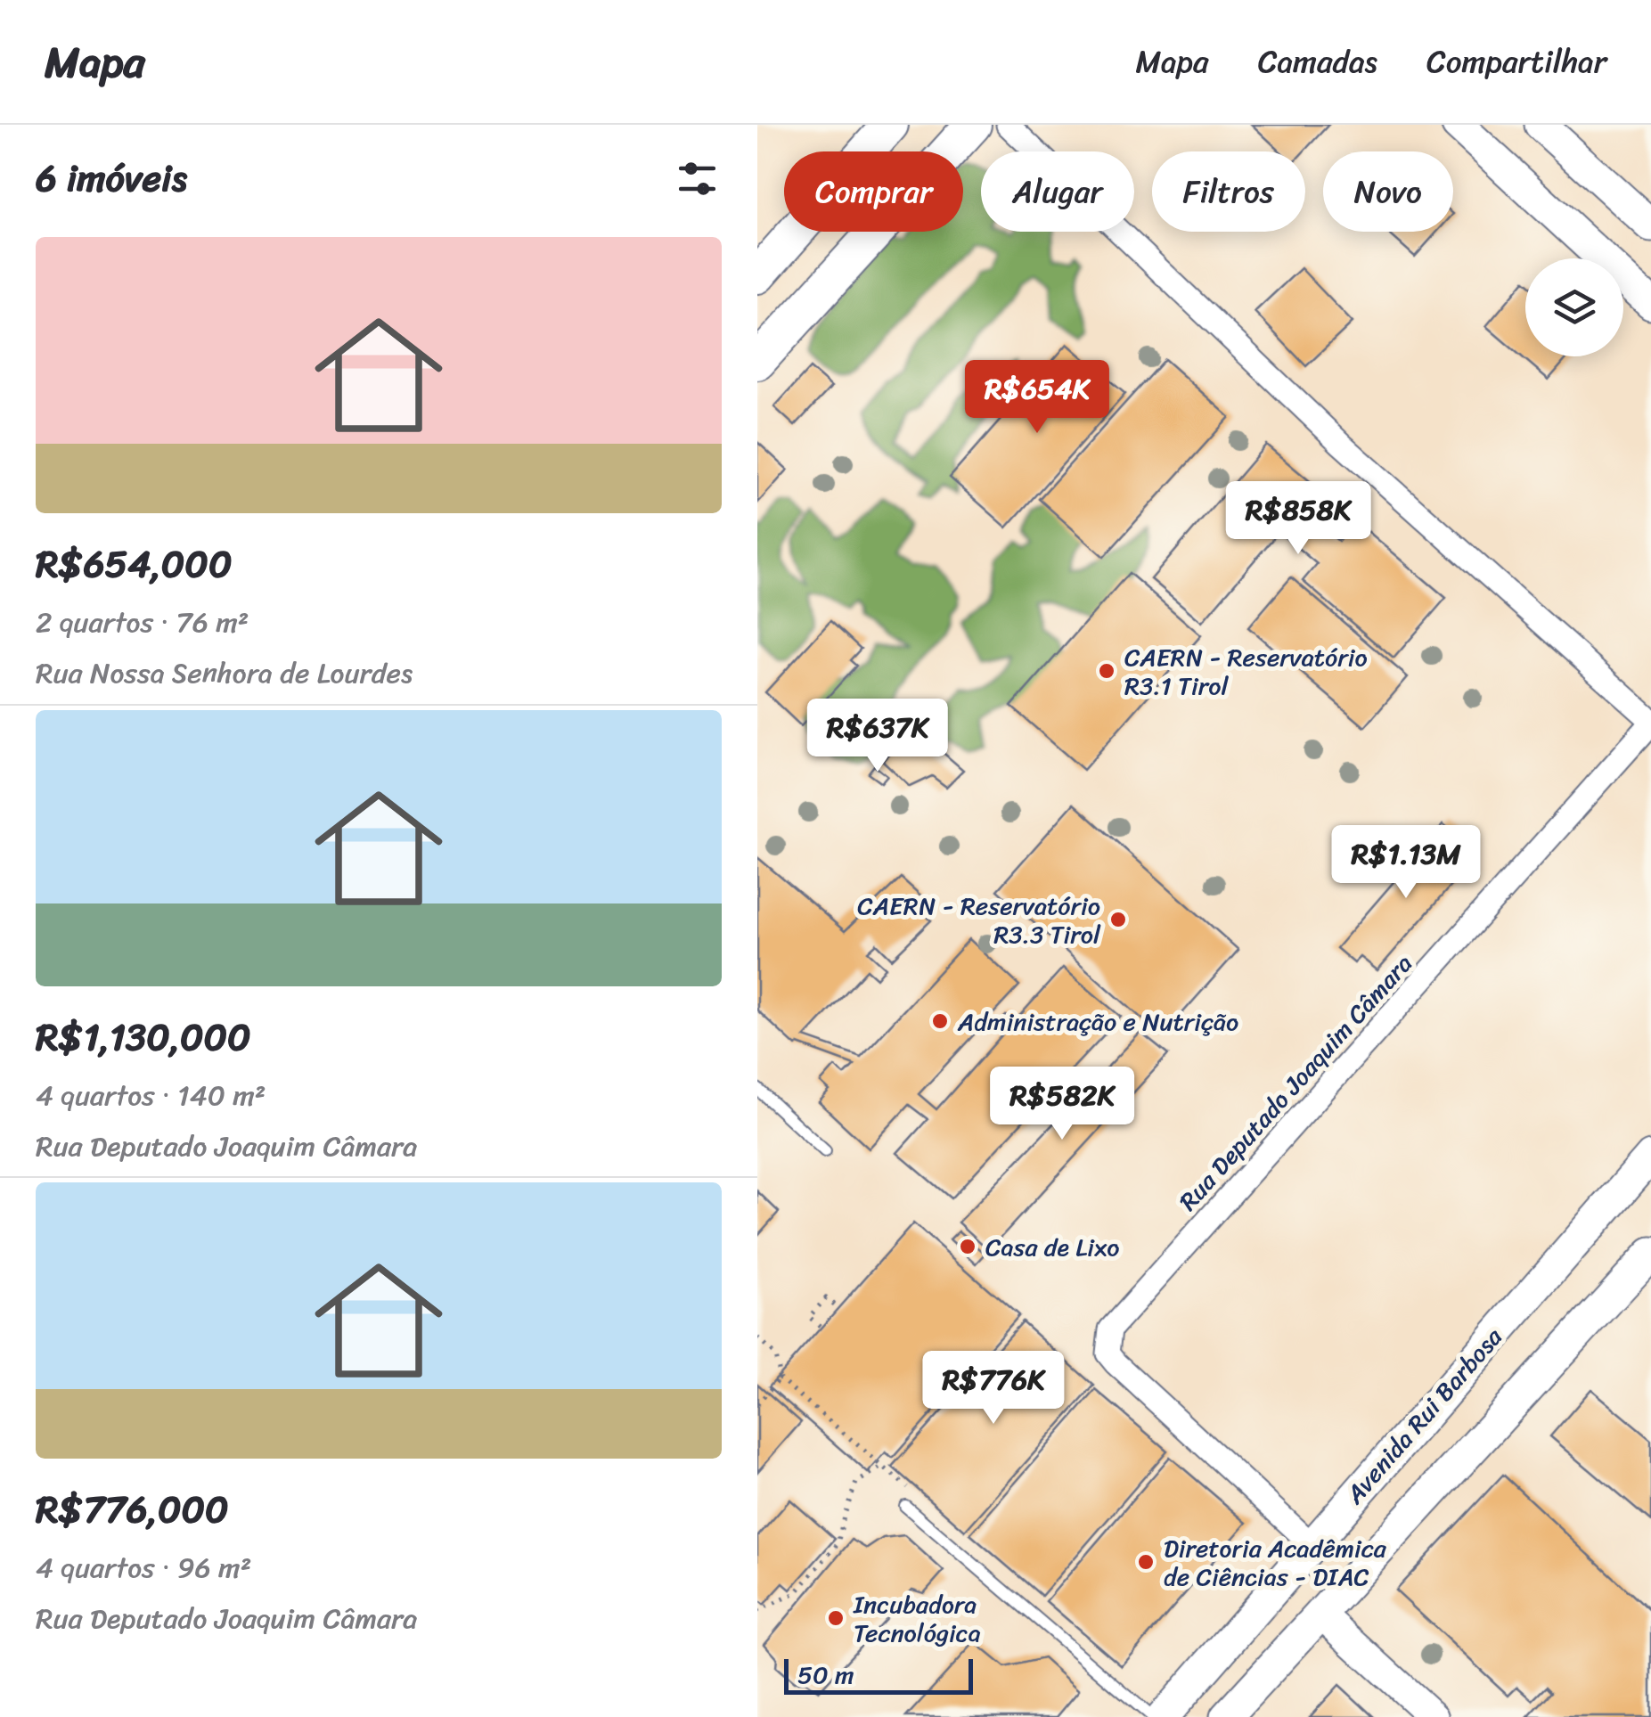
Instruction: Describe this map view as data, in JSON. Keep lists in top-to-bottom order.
{
  "streets": {
    "main road": ["Avenida Rui Barbosa"],
    "street": ["Rua Deputado Joaquim Câmara"]
  },
  "crossings": [
    ["Rua Deputado Joaquim Câmara", "Avenida Rui Barbosa"]
  ],
  "places": [
    "CAERN - Reservatório R3.1 Tirol",
    "CAERN - Reservatório R3.3 Tirol",
    "Administração e Nutrição",
    "Casa de Lixo",
    "Diretoria Acadêmica de Ciências - DIAC",
    "Incubadora Tecnológica"
  ],
  "scale_bar": "50 m",
  "page": {
    "header": "Mapa",
    "nav": ["Mapa", "Camadas", "Compartilhar"],
    "heading": "6 imóveis",
    "chip": [
      "Comprar",
      "Alugar",
      "Filtros",
      "Novo"
    ],
    "list": [
      {
        "name": "R$654,000",
        "note": "2 quartos · 76 m² · Rua Nossa Senhora de Lourdes"
      },
      {
        "name": "R$1,130,000",
        "note": "4 quartos · 140 m² · Rua Deputado Joaquim Câmara"
      },
      {
        "name": "R$776,000",
        "note": "4 quartos · 96 m² · Rua Deputado Joaquim Câmara"
      }
    ],
    "price": [
      "R$654K",
      "R$858K",
      "R$637K",
      "R$1.13M",
      "R$582K",
      "R$776K"
    ],
    "scale": "50 m"
  }
}
